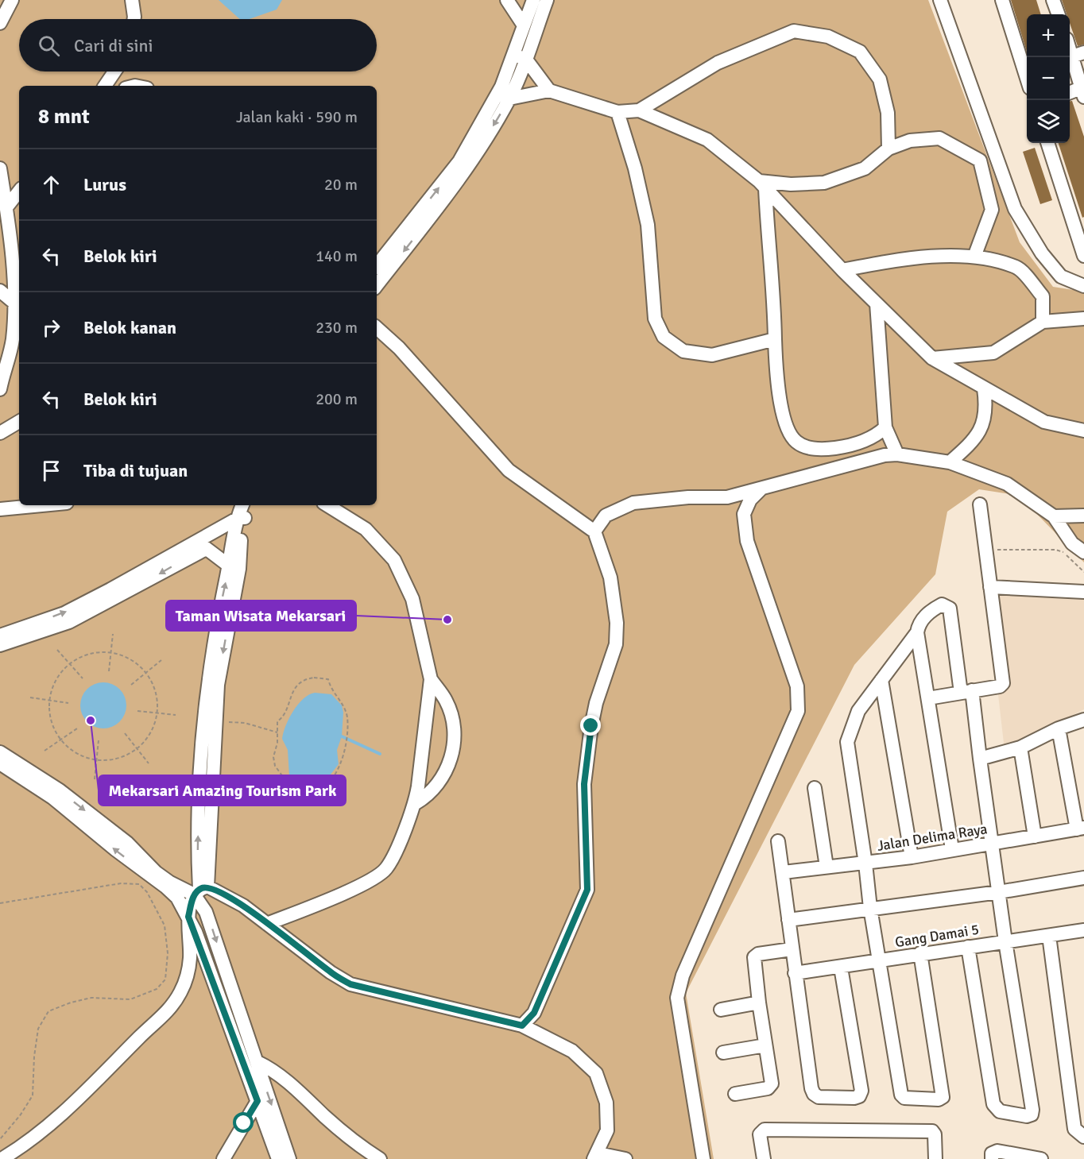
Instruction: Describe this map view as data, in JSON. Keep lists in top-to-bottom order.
{
  "streets": {
    "street": ["Jalan Delima Raya", "Gang Damai 5"]
  },
  "places": ["Taman Wisata Mekarsari", "Mekarsari Amazing Tourism Park"],
  "page": {
    "map_buttons": ["+", "−"],
    "search": "Cari di sini",
    "heading": ["8 mnt", "Jalan kaki · 590 m"],
    "list": [
      ["Lurus", "20 m"],
      ["Belok kiri", "140 m"],
      ["Belok kanan", "230 m"],
      ["Belok kiri", "200 m"],
      "Tiba di tujuan"
    ]
  }
}
